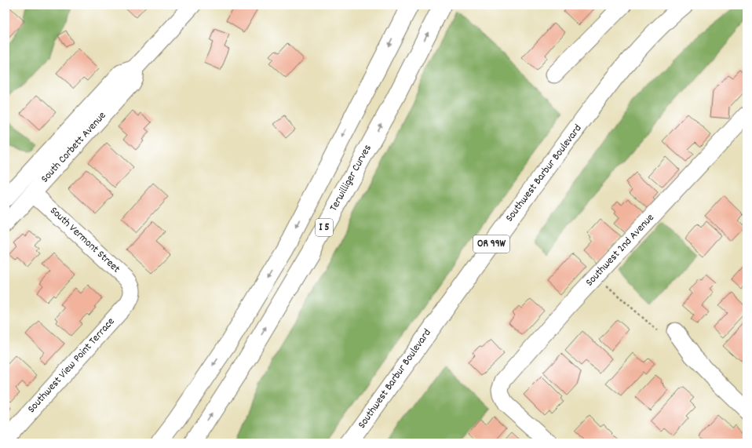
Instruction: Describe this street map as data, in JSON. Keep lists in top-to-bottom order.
{
  "streets": {
    "main road": [
      "Southwest Barbur Boulevard",
      "Terwilliger Curves",
      "I 5",
      "OR 99W"
    ],
    "street": [
      "South Corbett Avenue",
      "South Vermont Street",
      "Southwest 2nd Avenue",
      "Southwest View Point Terrace"
    ]
  },
  "crossings": [
    ["South Corbett Avenue", "South Vermont Street"],
    ["South Vermont Street", "Southwest View Point Terrace"]
  ]
}
